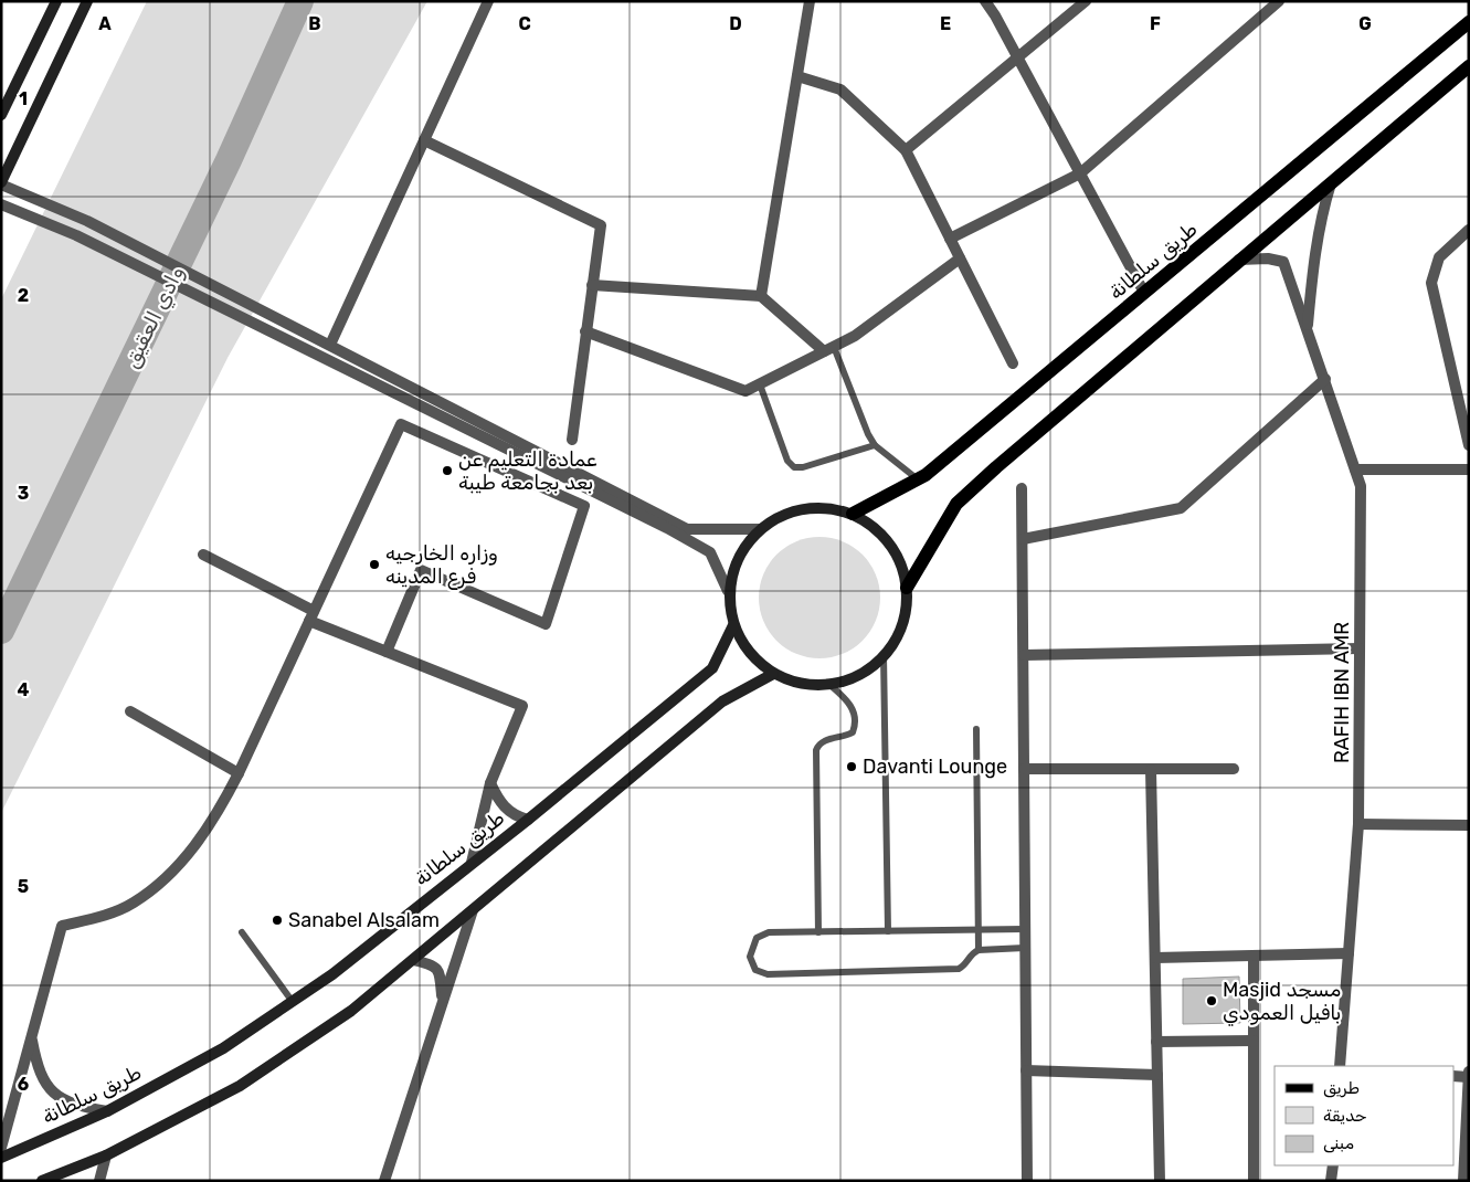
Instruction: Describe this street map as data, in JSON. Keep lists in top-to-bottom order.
{
  "streets": {
    "main road": ["طريق سلطانة"],
    "street": ["RAFIH IBN AMR"]
  },
  "water": ["وادي العقيق"],
  "places": [
    "عمادة التعليم عن بعد بجامعة طيبة",
    "وزاره الخارجيه فرع المدينه",
    "Davanti Lounge",
    "Sanabel Alsalam",
    "Masjid مسجد بافيل العمودي"
  ],
  "legend": ["طريق", "حديقة", "مبنى"],
  "grid": {
    "columns": [
      "A",
      "B",
      "C",
      "D",
      "E",
      "F",
      "G"
    ],
    "rows": [
      "1",
      "2",
      "3",
      "4",
      "5",
      "6"
    ]
  }
}
